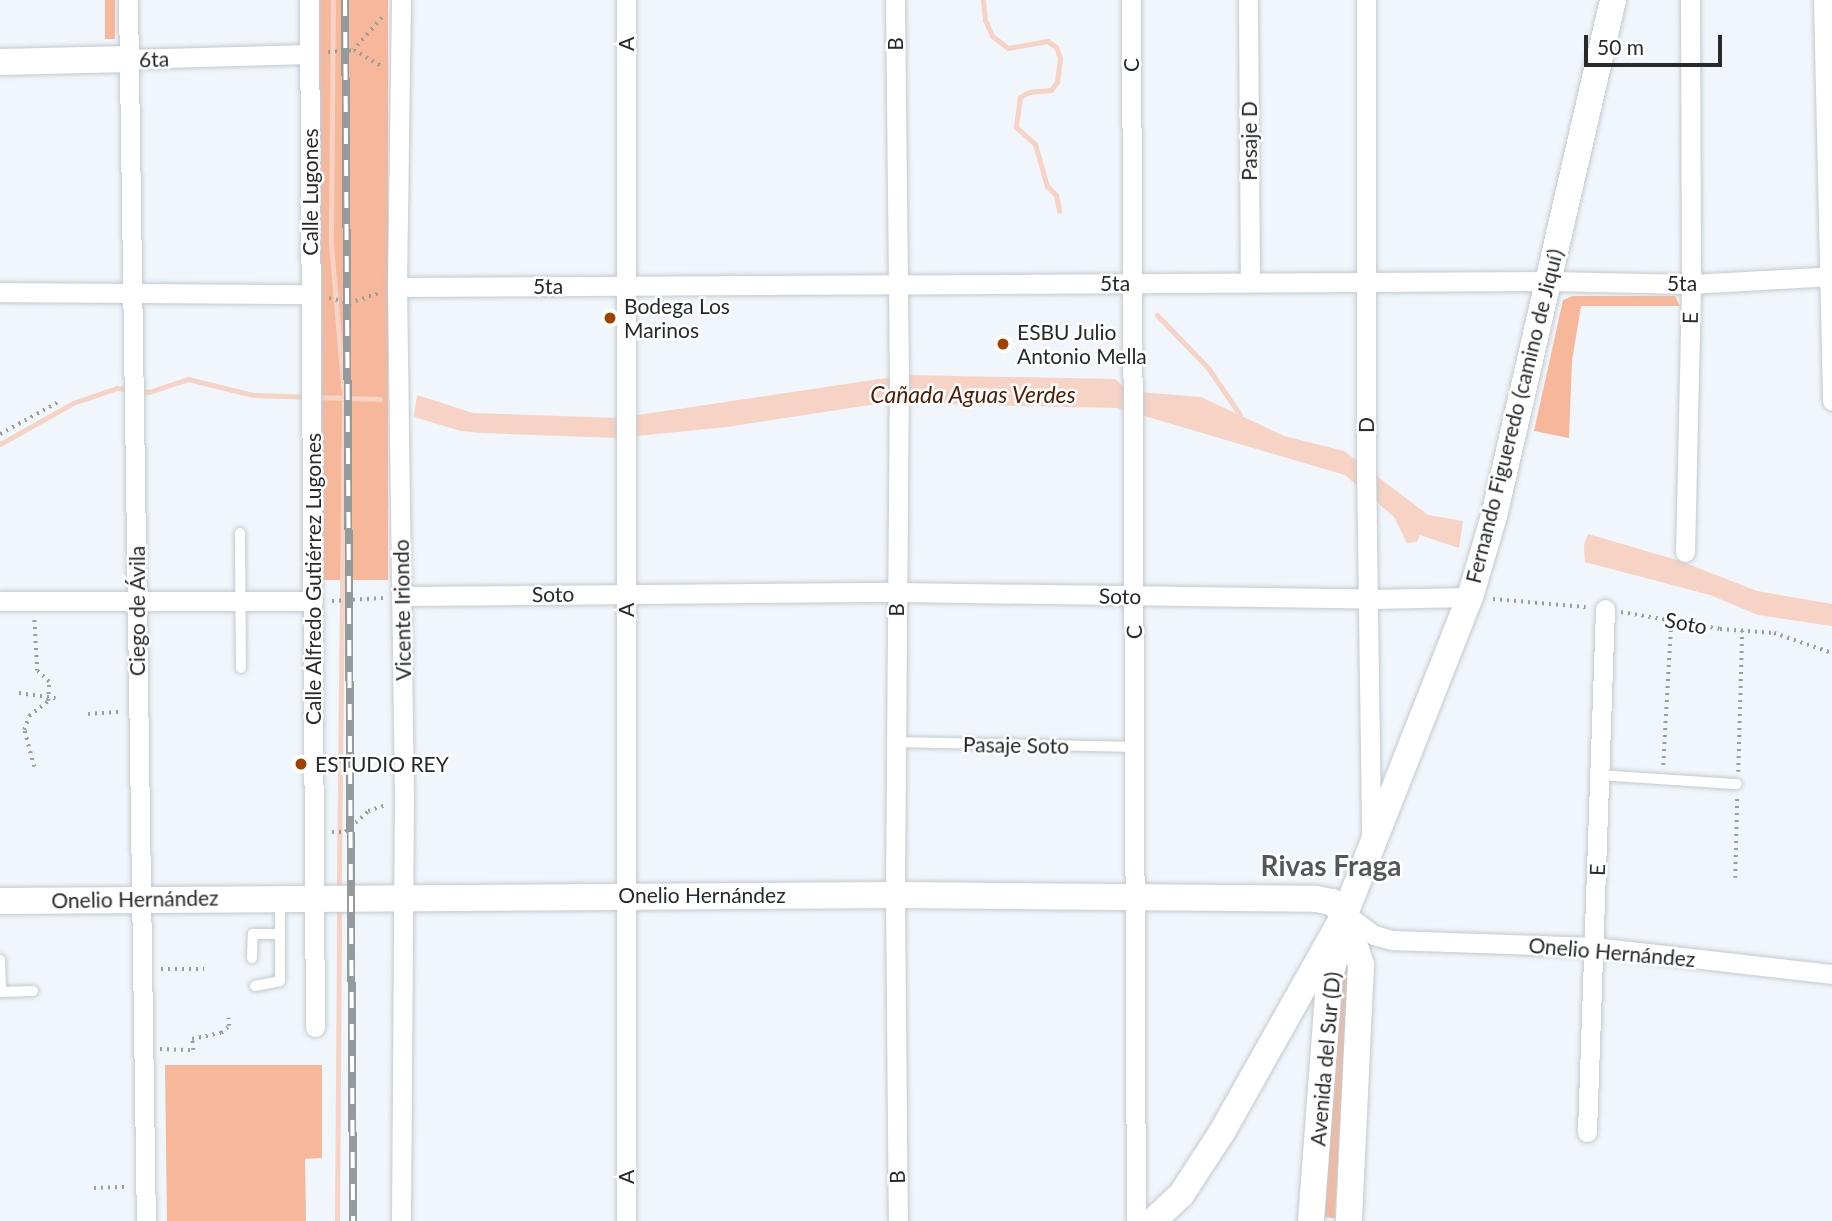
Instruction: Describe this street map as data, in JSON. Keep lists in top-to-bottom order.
{
  "streets": {
    "street": [
      "A",
      "B",
      "6ta",
      "C",
      "Pasaje D",
      "Calle Lugones",
      "5ta",
      "E",
      "Fernando Figueredo (camino de Jiquí)",
      "D",
      "Calle Alfredo Gutiérrez Lugones",
      "Soto",
      "Vicente Iriondo",
      "Ciego de Ávila",
      "Onelio Hernández",
      "Avenida del Sur (D)"
    ],
    "lane": ["Pasaje Soto"]
  },
  "crossings": [
    ["A", "5ta"],
    ["A", "Soto"],
    ["A", "Onelio Hernández"],
    ["B", "5ta"],
    ["B", "Soto"],
    ["B", "Pasaje Soto"],
    ["B", "Onelio Hernández"],
    ["6ta", "Calle Lugones"],
    ["6ta", "Ciego de Ávila"],
    ["C", "5ta"],
    ["C", "Soto"],
    ["C", "Pasaje Soto"],
    ["C", "Onelio Hernández"],
    ["Pasaje D", "5ta"],
    ["Calle Lugones", "Calle Alfredo Gutiérrez Lugones"],
    ["5ta", "E"],
    ["5ta", "Fernando Figueredo (camino de Jiquí)"],
    ["5ta", "D"],
    ["5ta", "Vicente Iriondo"],
    ["E", "Soto"],
    ["E", "Onelio Hernández"],
    ["Fernando Figueredo (camino de Jiquí)", "D"],
    ["Fernando Figueredo (camino de Jiquí)", "Soto"],
    ["Fernando Figueredo (camino de Jiquí)", "Onelio Hernández"],
    ["Fernando Figueredo (camino de Jiquí)", "Avenida del Sur (D)"],
    ["D", "Soto"],
    ["Calle Alfredo Gutiérrez Lugones", "Onelio Hernández"],
    ["Soto", "Vicente Iriondo"],
    ["Vicente Iriondo", "Onelio Hernández"],
    ["Ciego de Ávila", "Onelio Hernández"],
    ["Onelio Hernández", "Avenida del Sur (D)"]
  ],
  "districts": ["Rivas Fraga"],
  "water": ["Cañada Aguas Verdes"],
  "places": ["Bodega Los Marinos", "ESBU Julio Antonio Mella", "ESTUDIO REY"],
  "scale_bar": "50 m"
}
